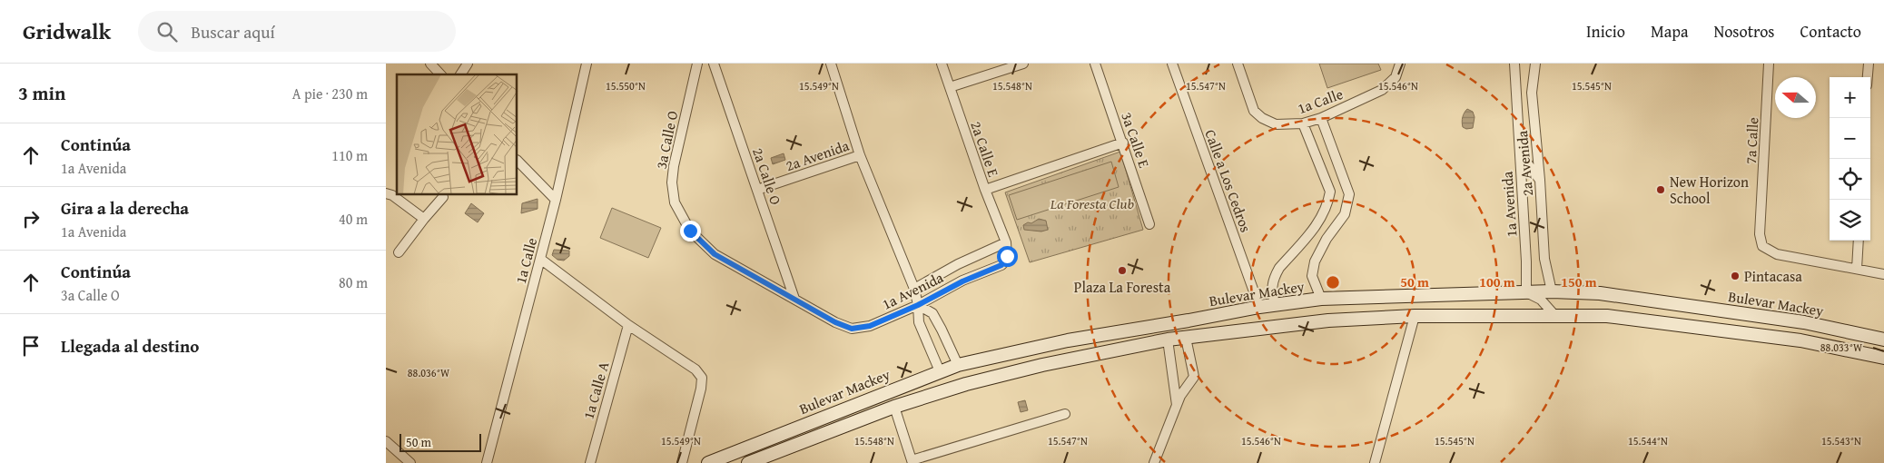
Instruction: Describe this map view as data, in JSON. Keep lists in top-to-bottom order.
{
  "streets": {
    "main road": ["Bulevar Mackey"],
    "street": [
      "1a Calle",
      "3a Calle O",
      "3a Calle E",
      "7a Calle",
      "2a Calle E",
      "2a Avenida",
      "2a Calle O",
      "Calle a Los Cedros",
      "1a Avenida",
      "1a Calle A"
    ]
  },
  "crossings": [
    ["3a Calle O", "2a Calle O"],
    ["3a Calle O", "1a Avenida"],
    ["2a Calle E", "1a Avenida"],
    ["2a Avenida", "2a Calle O"],
    ["2a Avenida", "Bulevar Mackey"],
    ["2a Calle O", "1a Avenida"],
    ["Calle a Los Cedros", "Bulevar Mackey"],
    ["1a Avenida", "Bulevar Mackey"]
  ],
  "parks": ["La Foresta Club"],
  "places": ["New Horizon School", "Plaza La Foresta", "Pintacasa"],
  "scale_bar": "50 m",
  "north": "left",
  "page": {
    "header": "Gridwalk",
    "search": "Buscar aquí",
    "nav": [
      "Inicio",
      "Mapa",
      "Nosotros",
      "Contacto"
    ],
    "heading": ["3 min", "A pie · 230 m"],
    "map_buttons": ["+", "−"],
    "list": [
      ["Continúa", "1a Avenida", "110 m"],
      ["Gira a la derecha", "1a Avenida", "40 m"],
      ["Continúa", "3a Calle O", "80 m"],
      "Llegada al destino"
    ],
    "scale": "50 m"
  },
  "coordinates": [
    "15.550°N",
    "15.549°N",
    "15.548°N",
    "15.547°N",
    "15.546°N",
    "15.545°N",
    "88.033°W",
    "88.036°W",
    "15.544°N",
    "15.543°N"
  ],
  "rings": ["50 m", "100 m", "150 m"]
}
